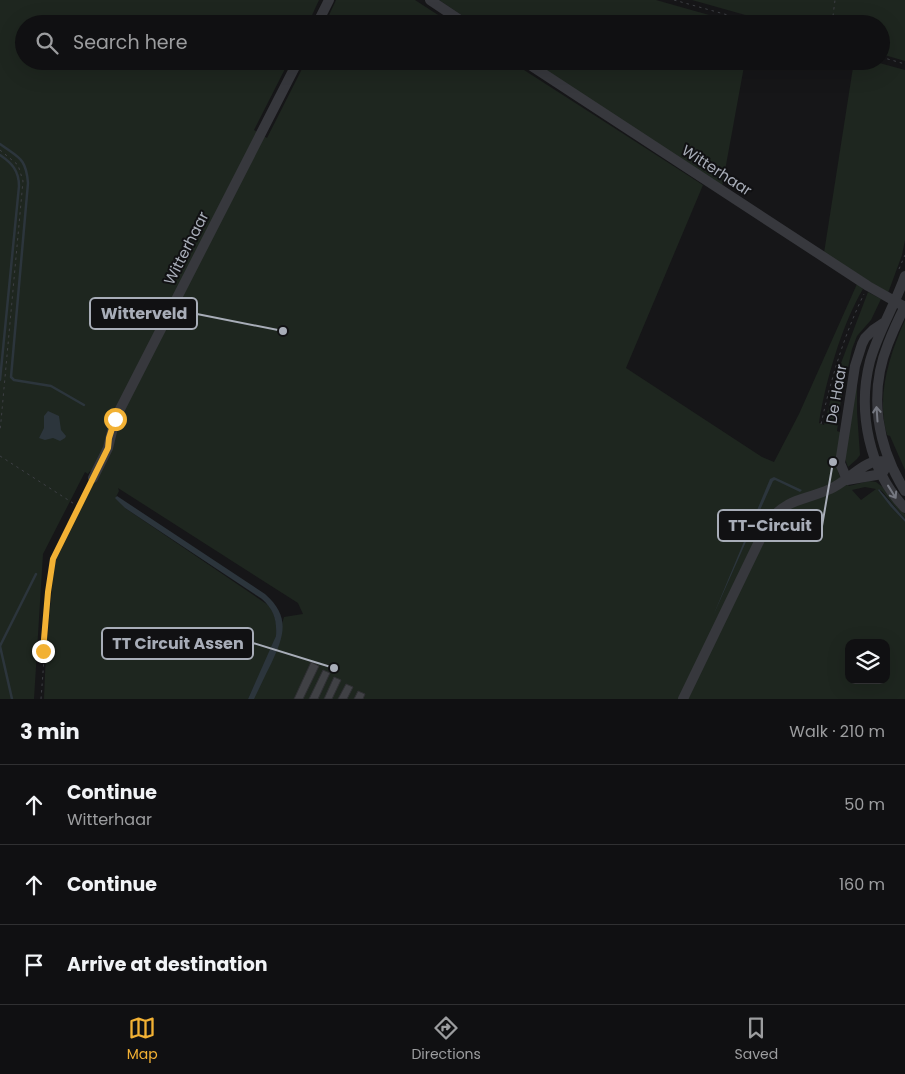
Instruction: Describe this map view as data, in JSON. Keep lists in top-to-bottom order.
{
  "streets": {
    "street": ["Witterhaar", "De Haar"]
  },
  "crossings": [
    ["Witterhaar", "De Haar"]
  ],
  "places": ["Witterveld", "TT-Circuit", "TT Circuit Assen"],
  "page": {
    "search": "Search here",
    "heading": ["3 min", "Walk · 210 m"],
    "list": [
      ["Continue", "Witterhaar", "50 m"],
      ["Continue", "160 m"],
      "Arrive at destination"
    ],
    "nav": ["Map", "Directions", "Saved"]
  }
}
